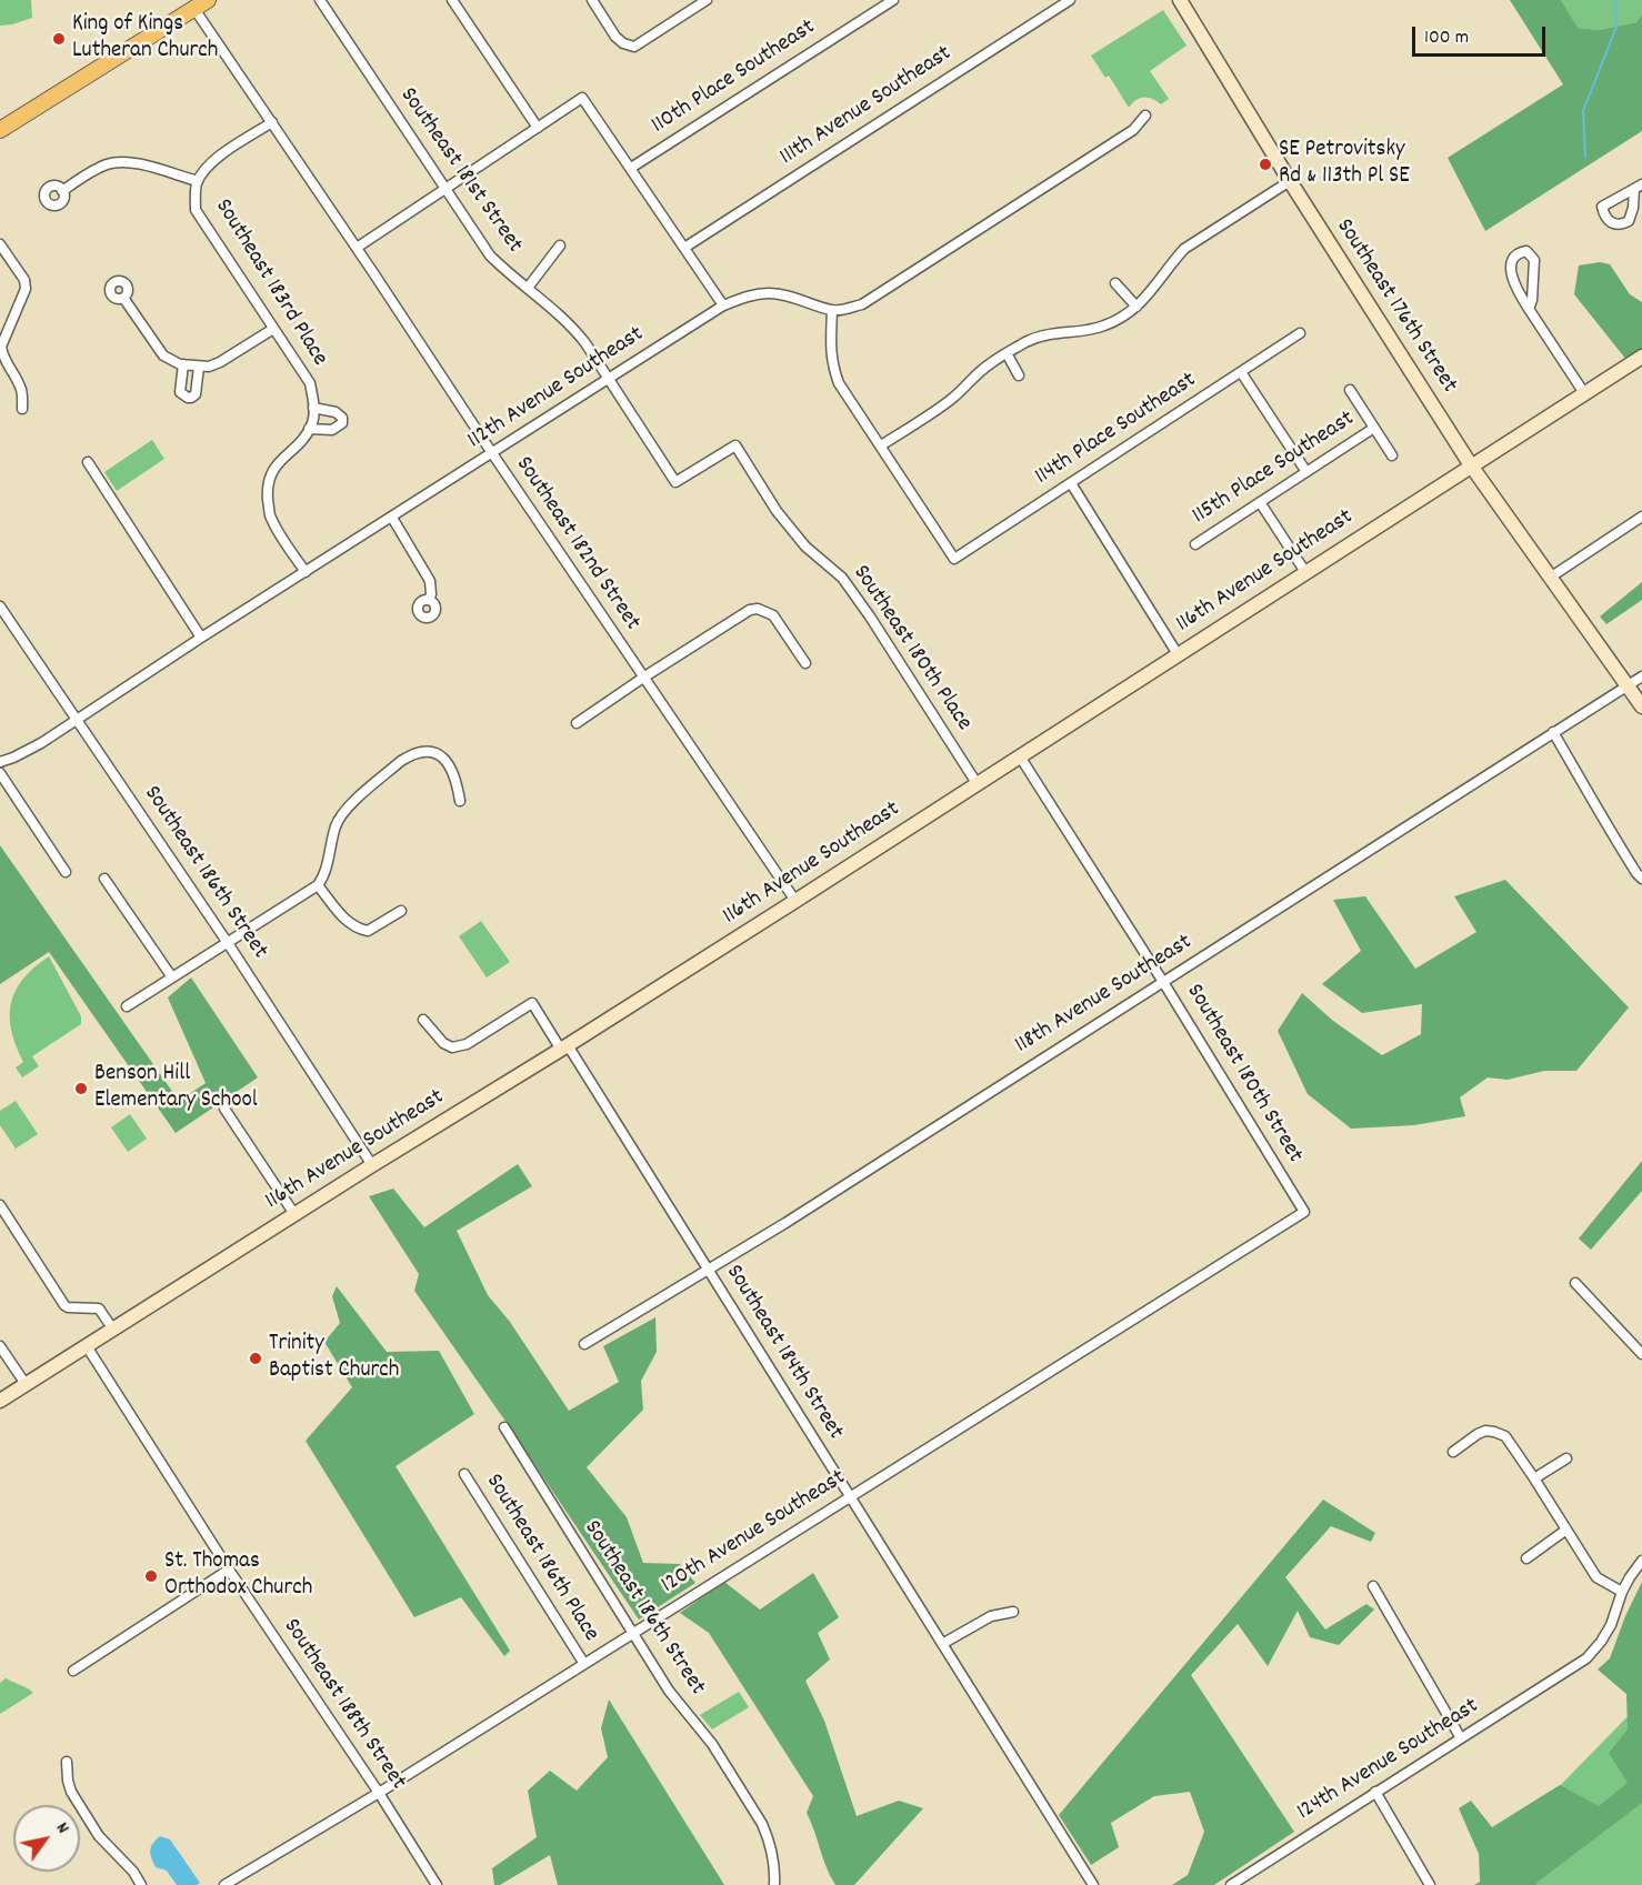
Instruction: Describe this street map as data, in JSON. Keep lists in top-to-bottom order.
{
  "streets": {
    "street": [
      "110th Place Southeast",
      "111th Avenue Southeast",
      "Southeast 181st Street",
      "Southeast 183rd Place",
      "Southeast 176th Street",
      "112th Avenue Southeast",
      "114th Place Southeast",
      "115th Place Southeast",
      "Southeast 182nd Street",
      "116th Avenue Southeast",
      "Southeast 180th Place",
      "Southeast 186th Street",
      "118th Avenue Southeast",
      "Southeast 180th Street",
      "Southeast 184th Street",
      "120th Avenue Southeast",
      "Southeast 186th Place",
      "Southeast 188th Street",
      "124th Avenue Southeast"
    ]
  },
  "crossings": [
    ["Southeast 181st Street", "112th Avenue Southeast"],
    ["Southeast 181st Street", "Southeast 180th Place"],
    ["Southeast 183rd Place", "112th Avenue Southeast"],
    ["Southeast 176th Street", "116th Avenue Southeast"],
    ["Southeast 176th Street", "118th Avenue Southeast"],
    ["112th Avenue Southeast", "Southeast 182nd Street"],
    ["112th Avenue Southeast", "Southeast 186th Street"],
    ["Southeast 182nd Street", "116th Avenue Southeast"],
    ["116th Avenue Southeast", "Southeast 180th Place"],
    ["116th Avenue Southeast", "Southeast 186th Street"],
    ["116th Avenue Southeast", "Southeast 180th Street"],
    ["116th Avenue Southeast", "Southeast 184th Street"],
    ["116th Avenue Southeast", "Southeast 188th Street"],
    ["Southeast 186th Street", "120th Avenue Southeast"],
    ["118th Avenue Southeast", "Southeast 180th Street"],
    ["118th Avenue Southeast", "Southeast 184th Street"],
    ["Southeast 180th Street", "120th Avenue Southeast"],
    ["Southeast 184th Street", "120th Avenue Southeast"],
    ["120th Avenue Southeast", "Southeast 186th Place"],
    ["120th Avenue Southeast", "Southeast 188th Street"]
  ],
  "places": [
    "King of Kings Lutheran Church",
    "SE Petrovitsky Rd & 113th Pl SE",
    "Benson Hill Elementary School",
    "Trinity Baptist Church",
    "St. Thomas Orthodox Church"
  ],
  "scale_bar": "100 m",
  "north": "top right"
}
